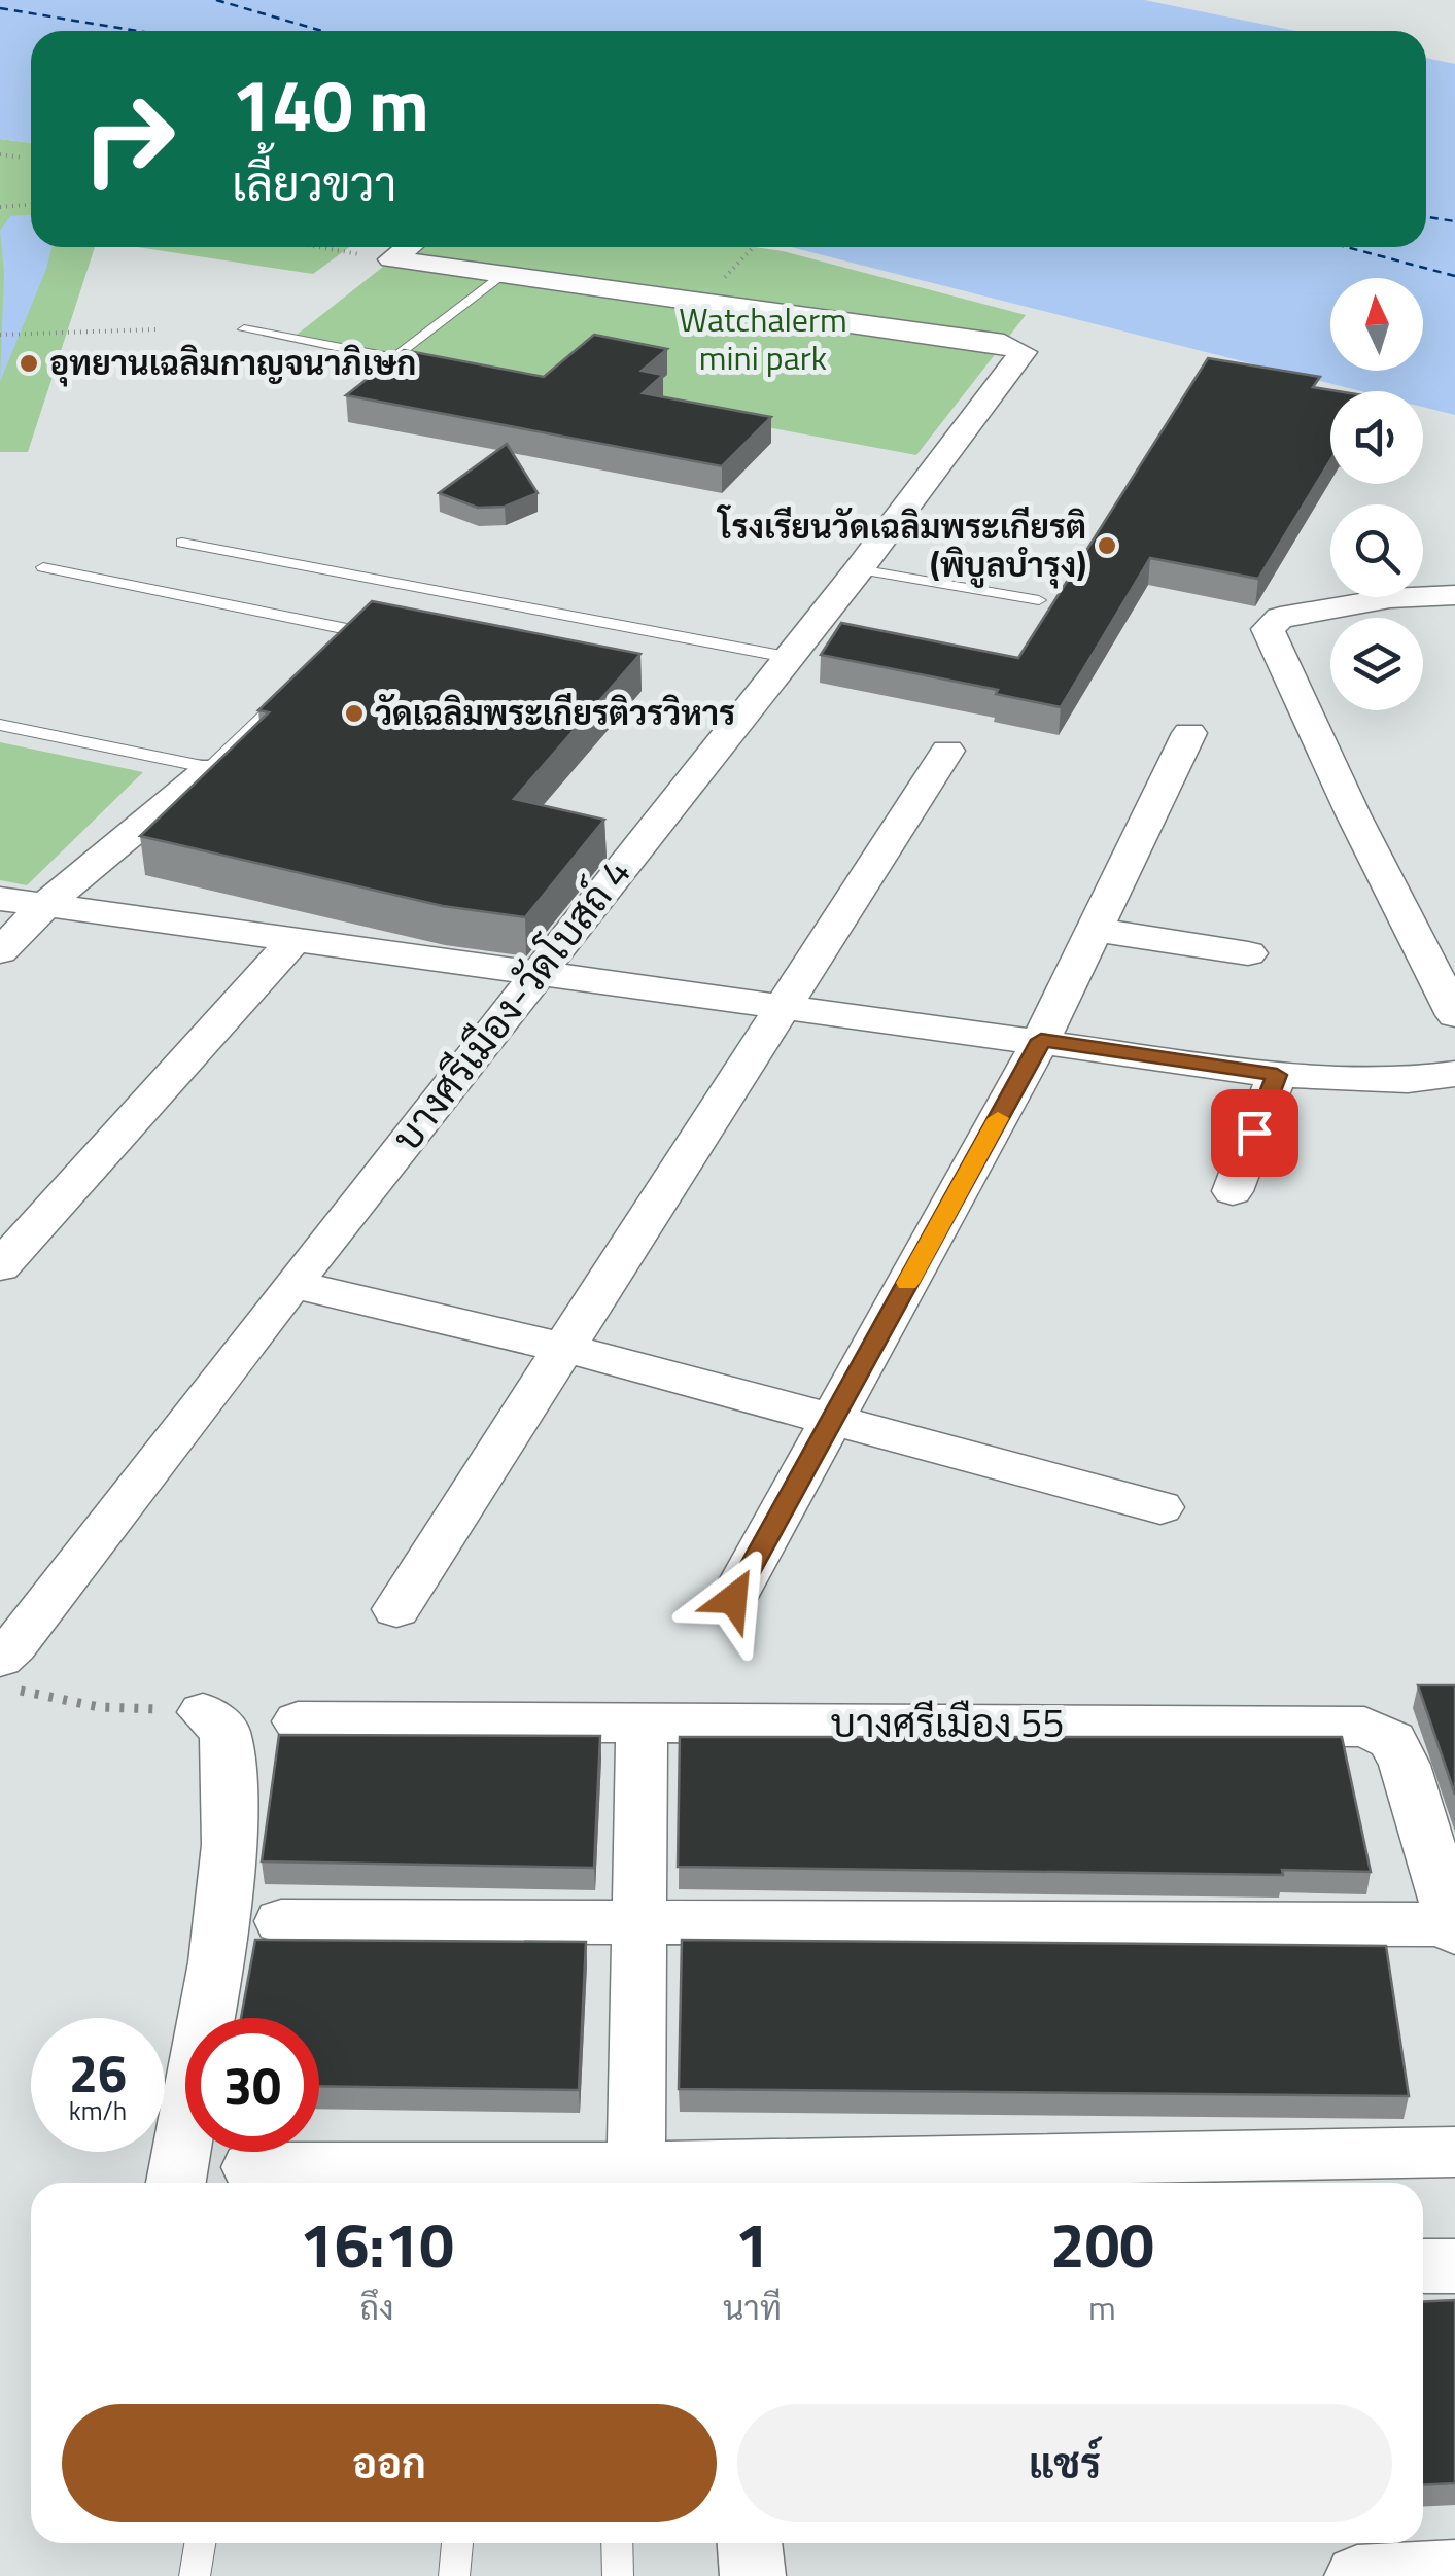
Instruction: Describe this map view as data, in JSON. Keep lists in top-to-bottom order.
{
  "streets": {
    "street": ["บางศรีเมือง-วัดโบสถ์ 4", "บางศรีเมือง 55"]
  },
  "parks": ["Watchalerm mini park"],
  "places": ["อุทยานเฉลิมกาญจนาภิเษก", "โรงเรียนวัดเฉลิมพระเกียรติ (พิบูลบำรุง)", "วัดเฉลิมพระเกียรติวรวิหาร"],
  "north": "top",
  "page": {
    "turn": ["140 m", "เลี้ยวขวา"],
    "speed": "26 km/h",
    "limit": "30",
    "eta": [
      "16:10",
      "ถึง",
      "1",
      "นาที",
      "200",
      "m"
    ],
    "buttons": ["ออก", "แชร์"]
  }
}
